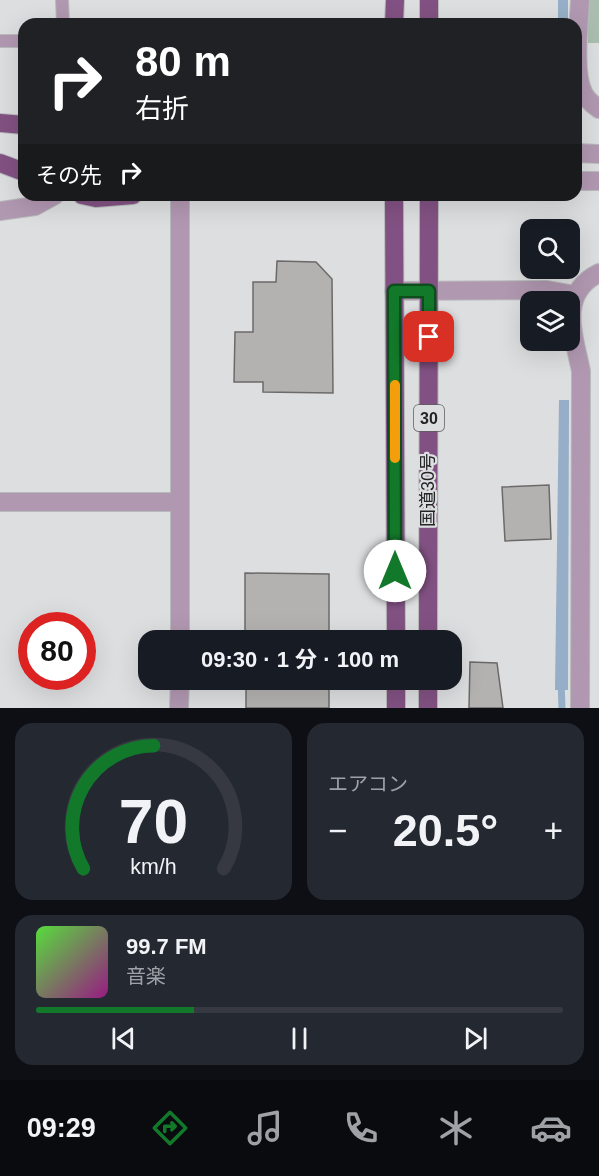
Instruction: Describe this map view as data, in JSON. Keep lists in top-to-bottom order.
{
  "streets": {
    "highway": ["30", "国道30号"]
  },
  "page": {
    "turn": ["80 m", "右折"],
    "then": "その先",
    "limit": "80",
    "trip": "09:30 · 1 分 · 100 m",
    "tile": "エアコン",
    "heat": ["−", "20.5°", "+"],
    "song": ["99.7 FM", "音楽"],
    "tabs": "09:29",
    "gauge": ["70", "km/h"]
  }
}
